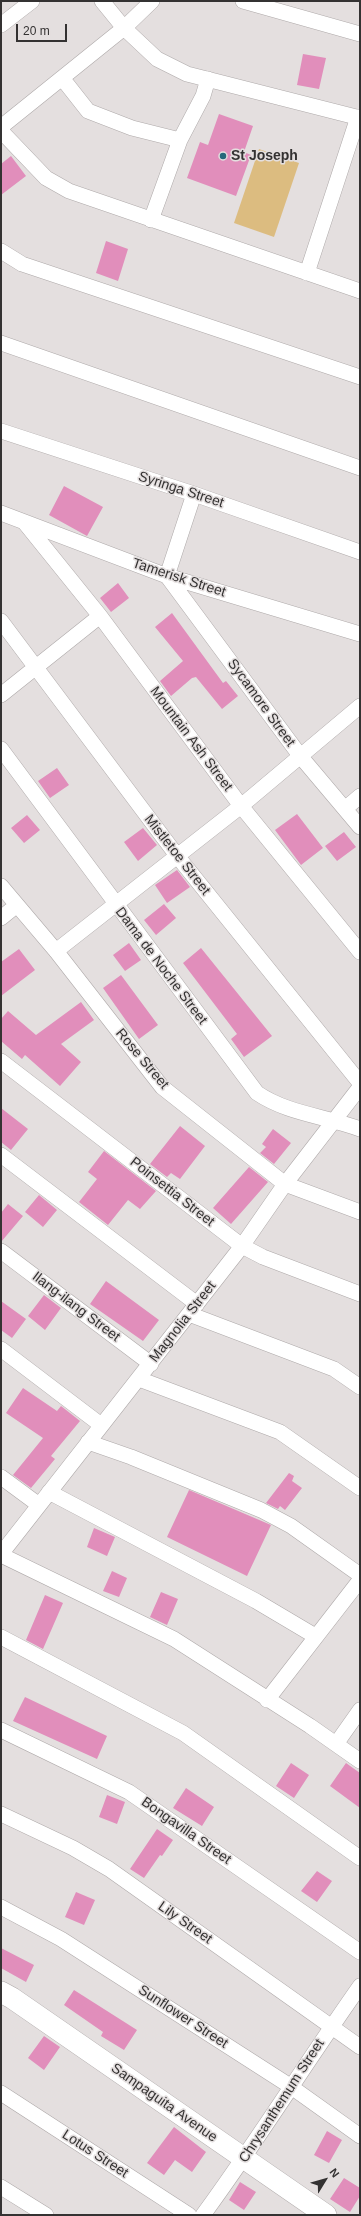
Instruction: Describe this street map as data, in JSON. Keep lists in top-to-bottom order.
{
  "streets": {
    "main road": ["Sampaguita Avenue"],
    "street": [
      "Syringa Street",
      "Tamerisk Street",
      "Sycamore Street",
      "Mountain Ash Street",
      "Mistletoe Street",
      "Dama de Noche Street",
      "Rose Street",
      "Poinsettia Street",
      "Ilang-ilang Street",
      "Magnolia Street",
      "Bongavilla Street",
      "Lily Street",
      "Sunflower Street",
      "Chrysanthemum Street",
      "Lotus Street"
    ]
  },
  "crossings": [
    ["Tamerisk Street", "Sycamore Street"],
    ["Tamerisk Street", "Mountain Ash Street"],
    ["Dama de Noche Street", "Magnolia Street"],
    ["Rose Street", "Magnolia Street"],
    ["Poinsettia Street", "Magnolia Street"],
    ["Ilang-ilang Street", "Magnolia Street"],
    ["Lily Street", "Chrysanthemum Street"],
    ["Sunflower Street", "Chrysanthemum Street"],
    ["Chrysanthemum Street", "Sampaguita Avenue"]
  ],
  "places": ["St Joseph"],
  "scale_bar": "20 m",
  "north": "top right"
}
